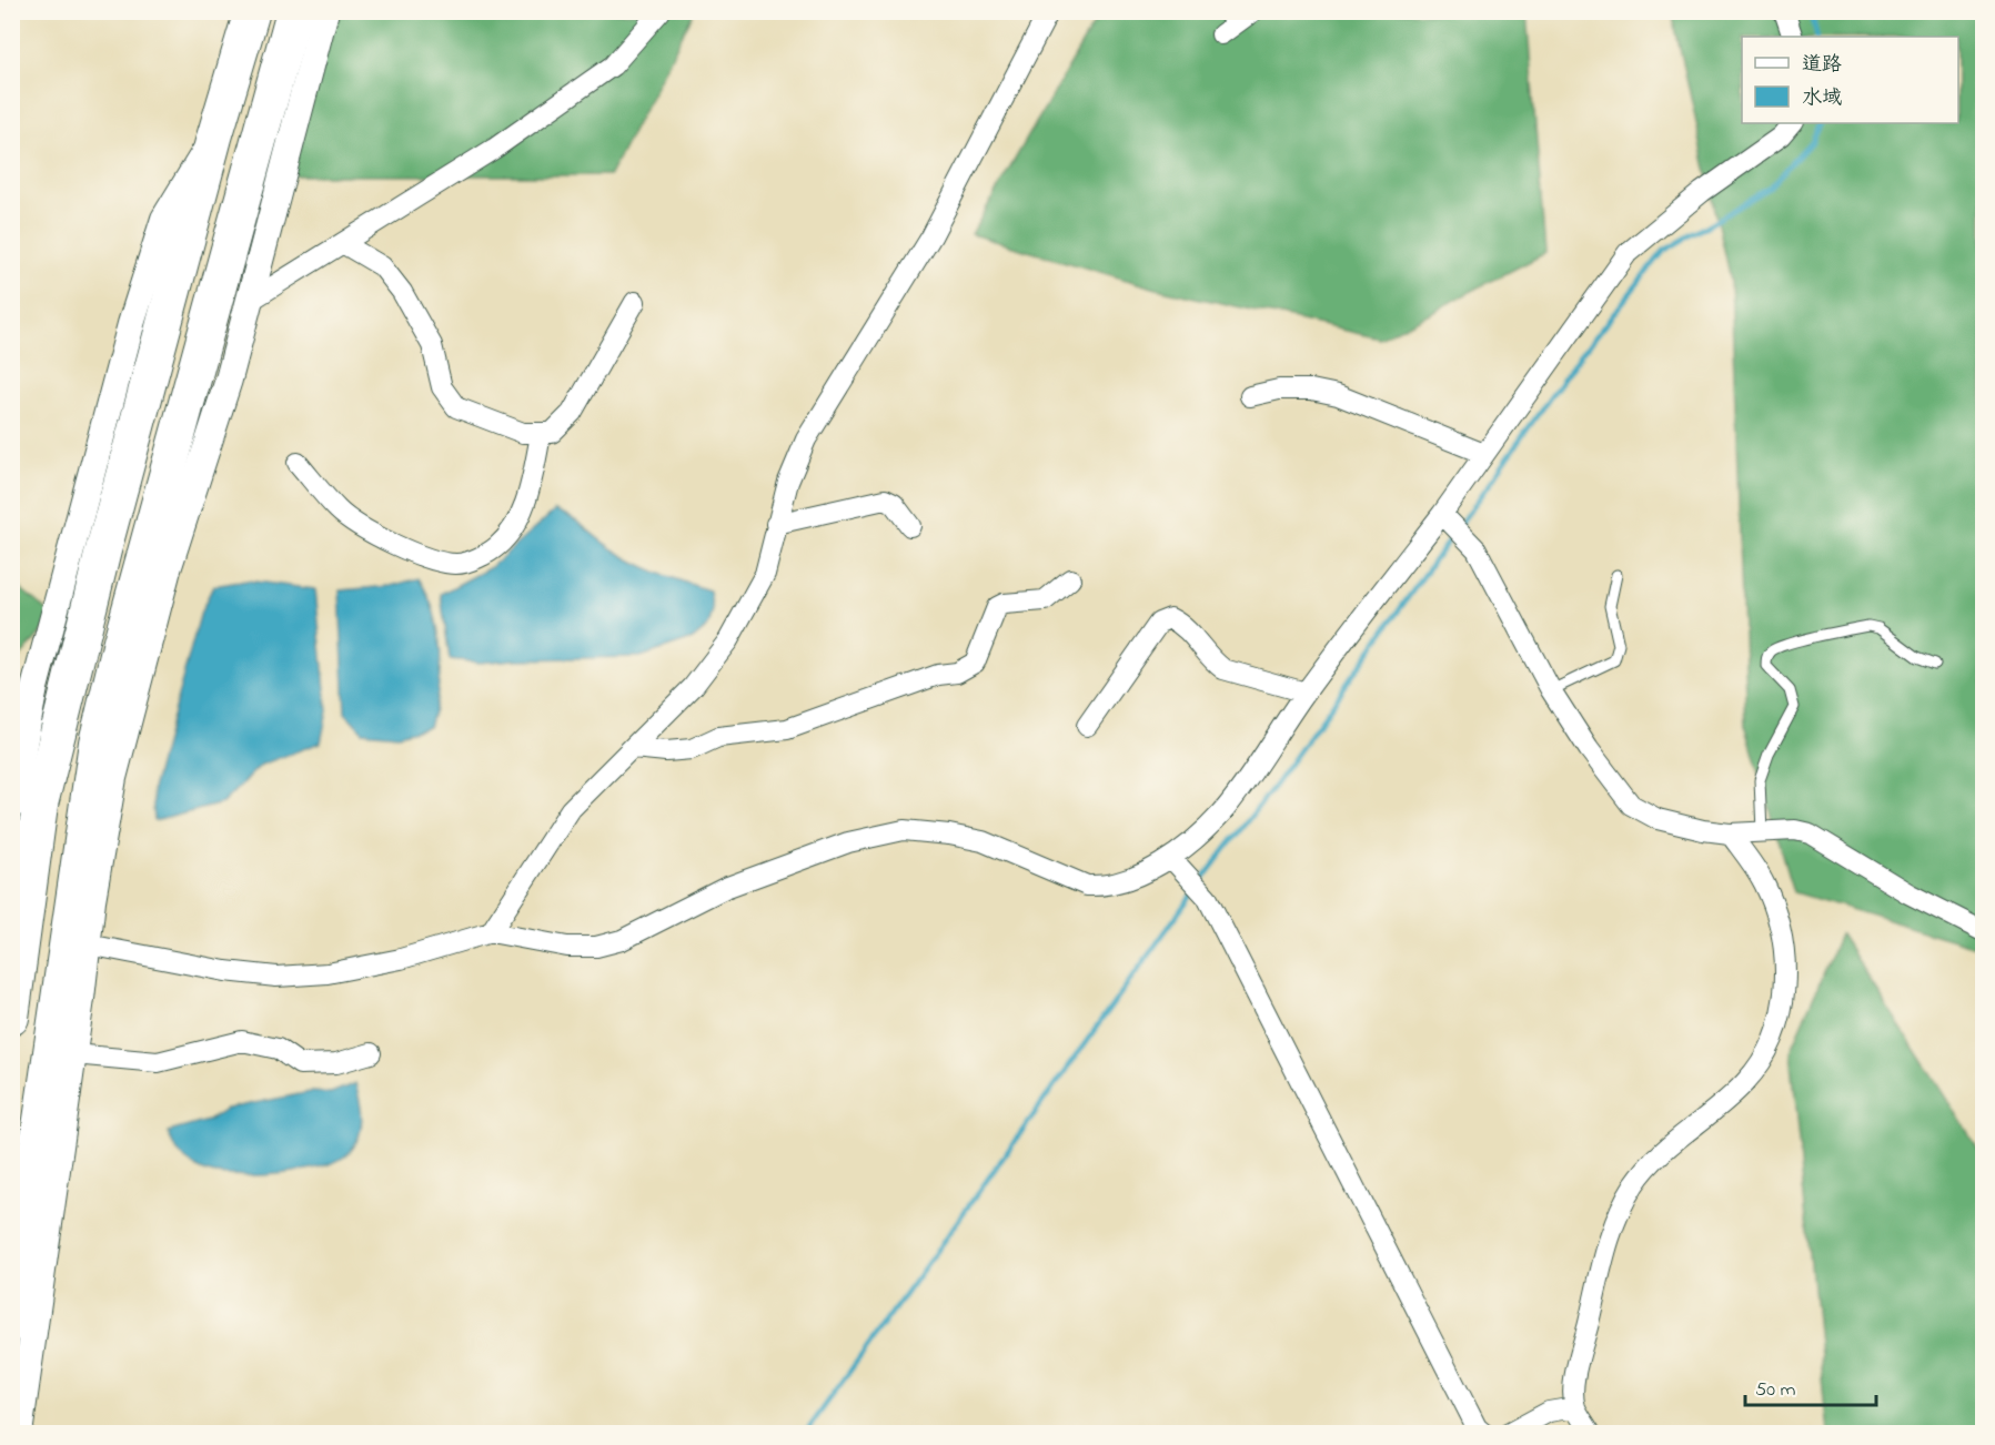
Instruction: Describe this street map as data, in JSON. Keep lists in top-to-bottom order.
{
  "legend": ["道路", "水域"],
  "scale_bar": "50 m"
}
